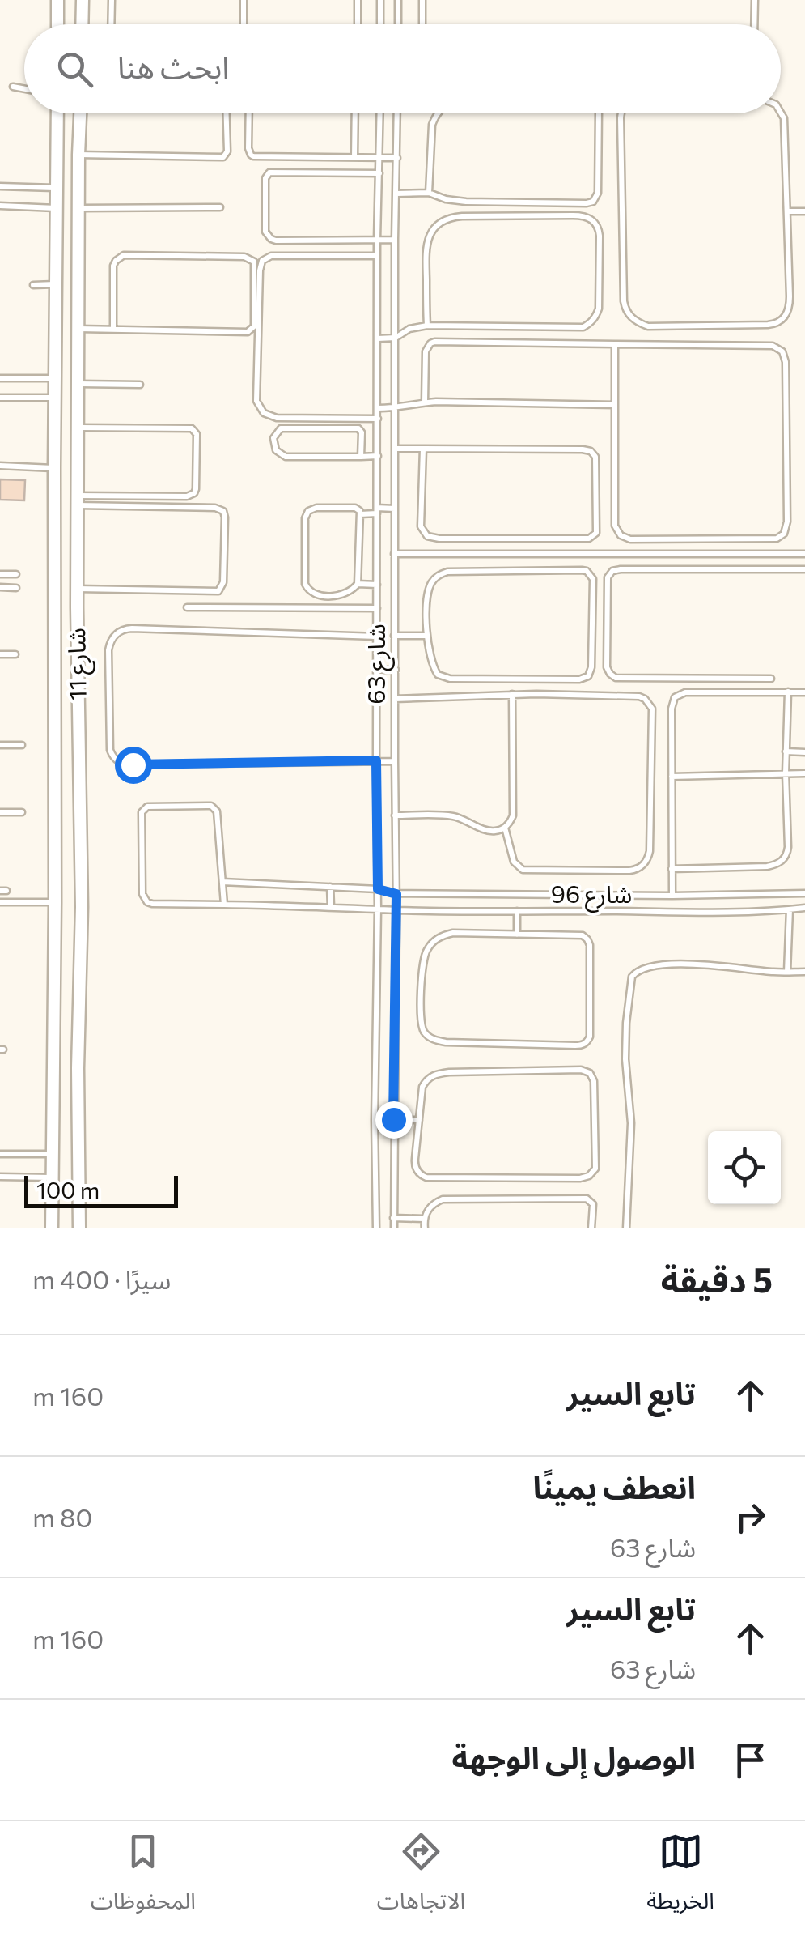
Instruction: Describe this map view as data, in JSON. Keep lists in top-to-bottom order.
{
  "streets": {
    "street": ["شارع 11"],
    "lane": ["شارع 63", "شارع 96"]
  },
  "crossings": [
    ["شارع 63", "شارع 96"]
  ],
  "scale_bar": "100 m",
  "page": {
    "search": "ابحث هنا",
    "scale": "100 m",
    "heading": ["5 دقيقة", "سيرًا · 400 m"],
    "list": [
      ["تابع السير", "160 m"],
      ["انعطف يمينًا", "شارع 63", "80 m"],
      ["تابع السير", "شارع 63", "160 m"],
      "الوصول إلى الوجهة"
    ],
    "nav": ["الخريطة", "الاتجاهات", "المحفوظات"]
  }
}
